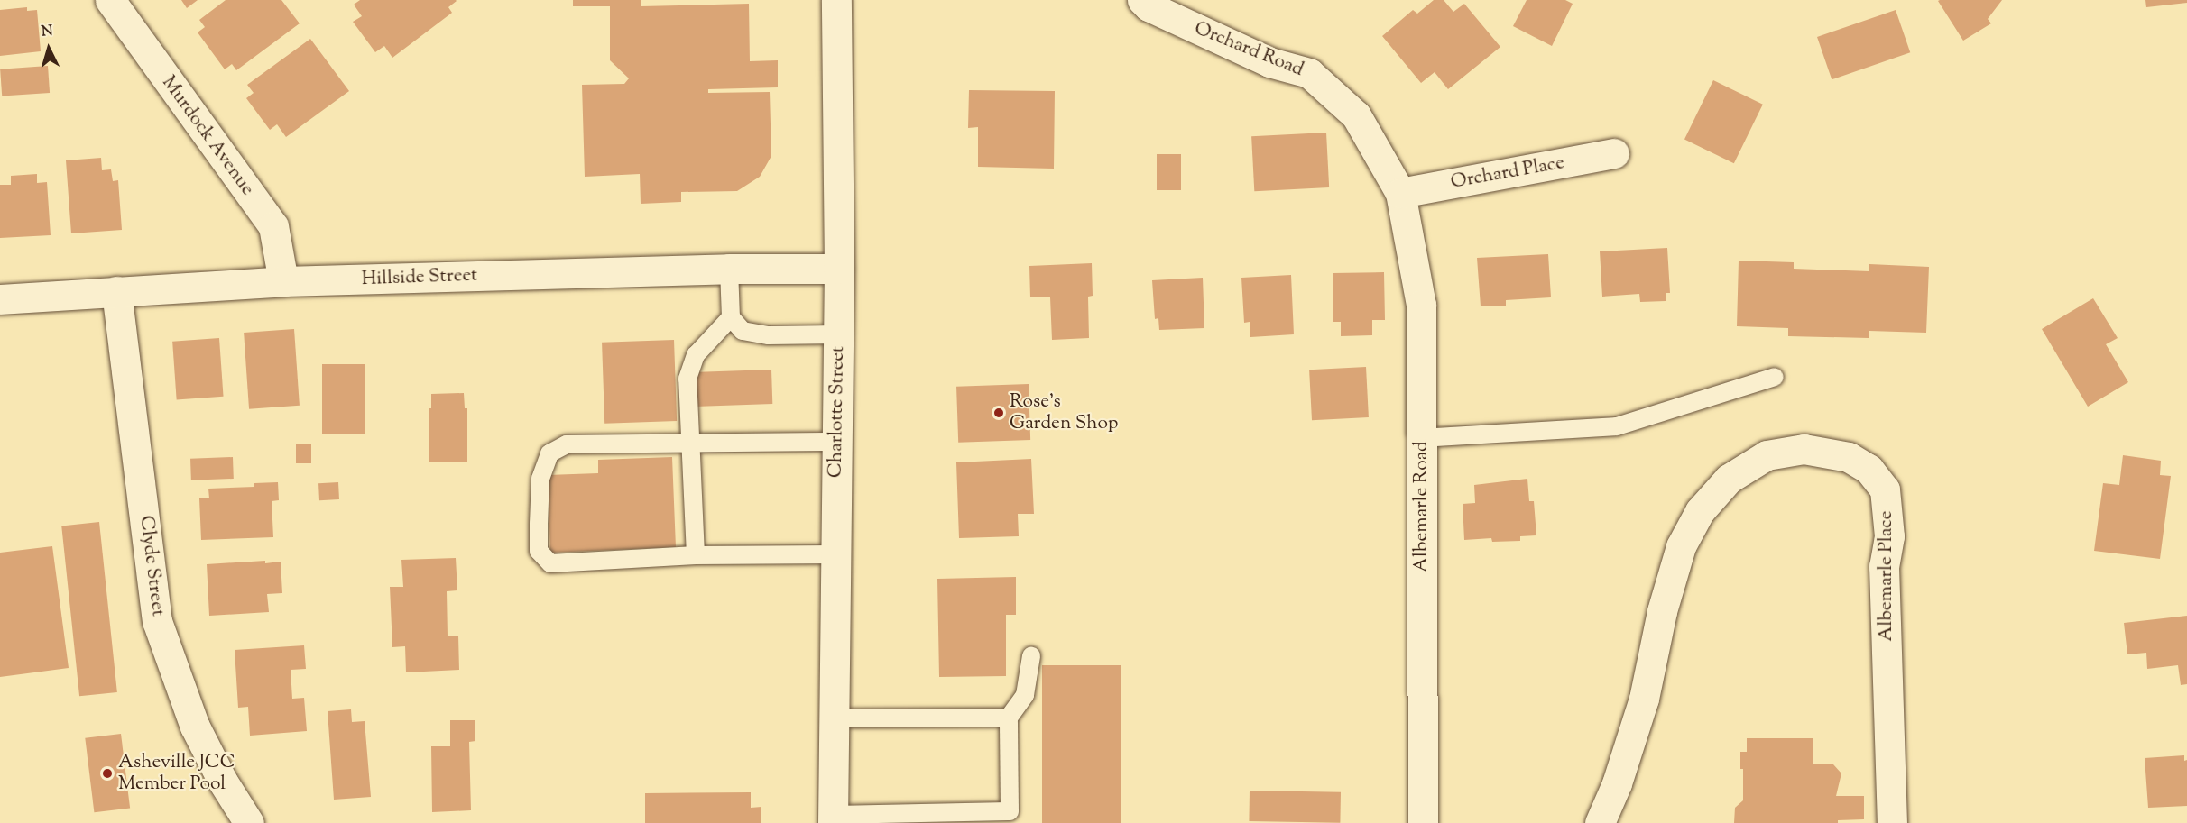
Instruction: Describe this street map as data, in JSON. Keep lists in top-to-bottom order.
{
  "streets": {
    "street": [
      "Orchard Road",
      "Murdock Avenue",
      "Orchard Place",
      "Hillside Street",
      "Charlotte Street",
      "Albemarle Road",
      "Clyde Street",
      "Albemarle Place"
    ]
  },
  "crossings": [
    ["Orchard Road", "Orchard Place"],
    ["Orchard Road", "Albemarle Road"],
    ["Murdock Avenue", "Hillside Street"],
    ["Orchard Place", "Albemarle Road"],
    ["Hillside Street", "Charlotte Street"],
    ["Hillside Street", "Clyde Street"]
  ],
  "places": ["Rose's Garden Shop", "Asheville JCC Member Pool"],
  "north": "top"
}
